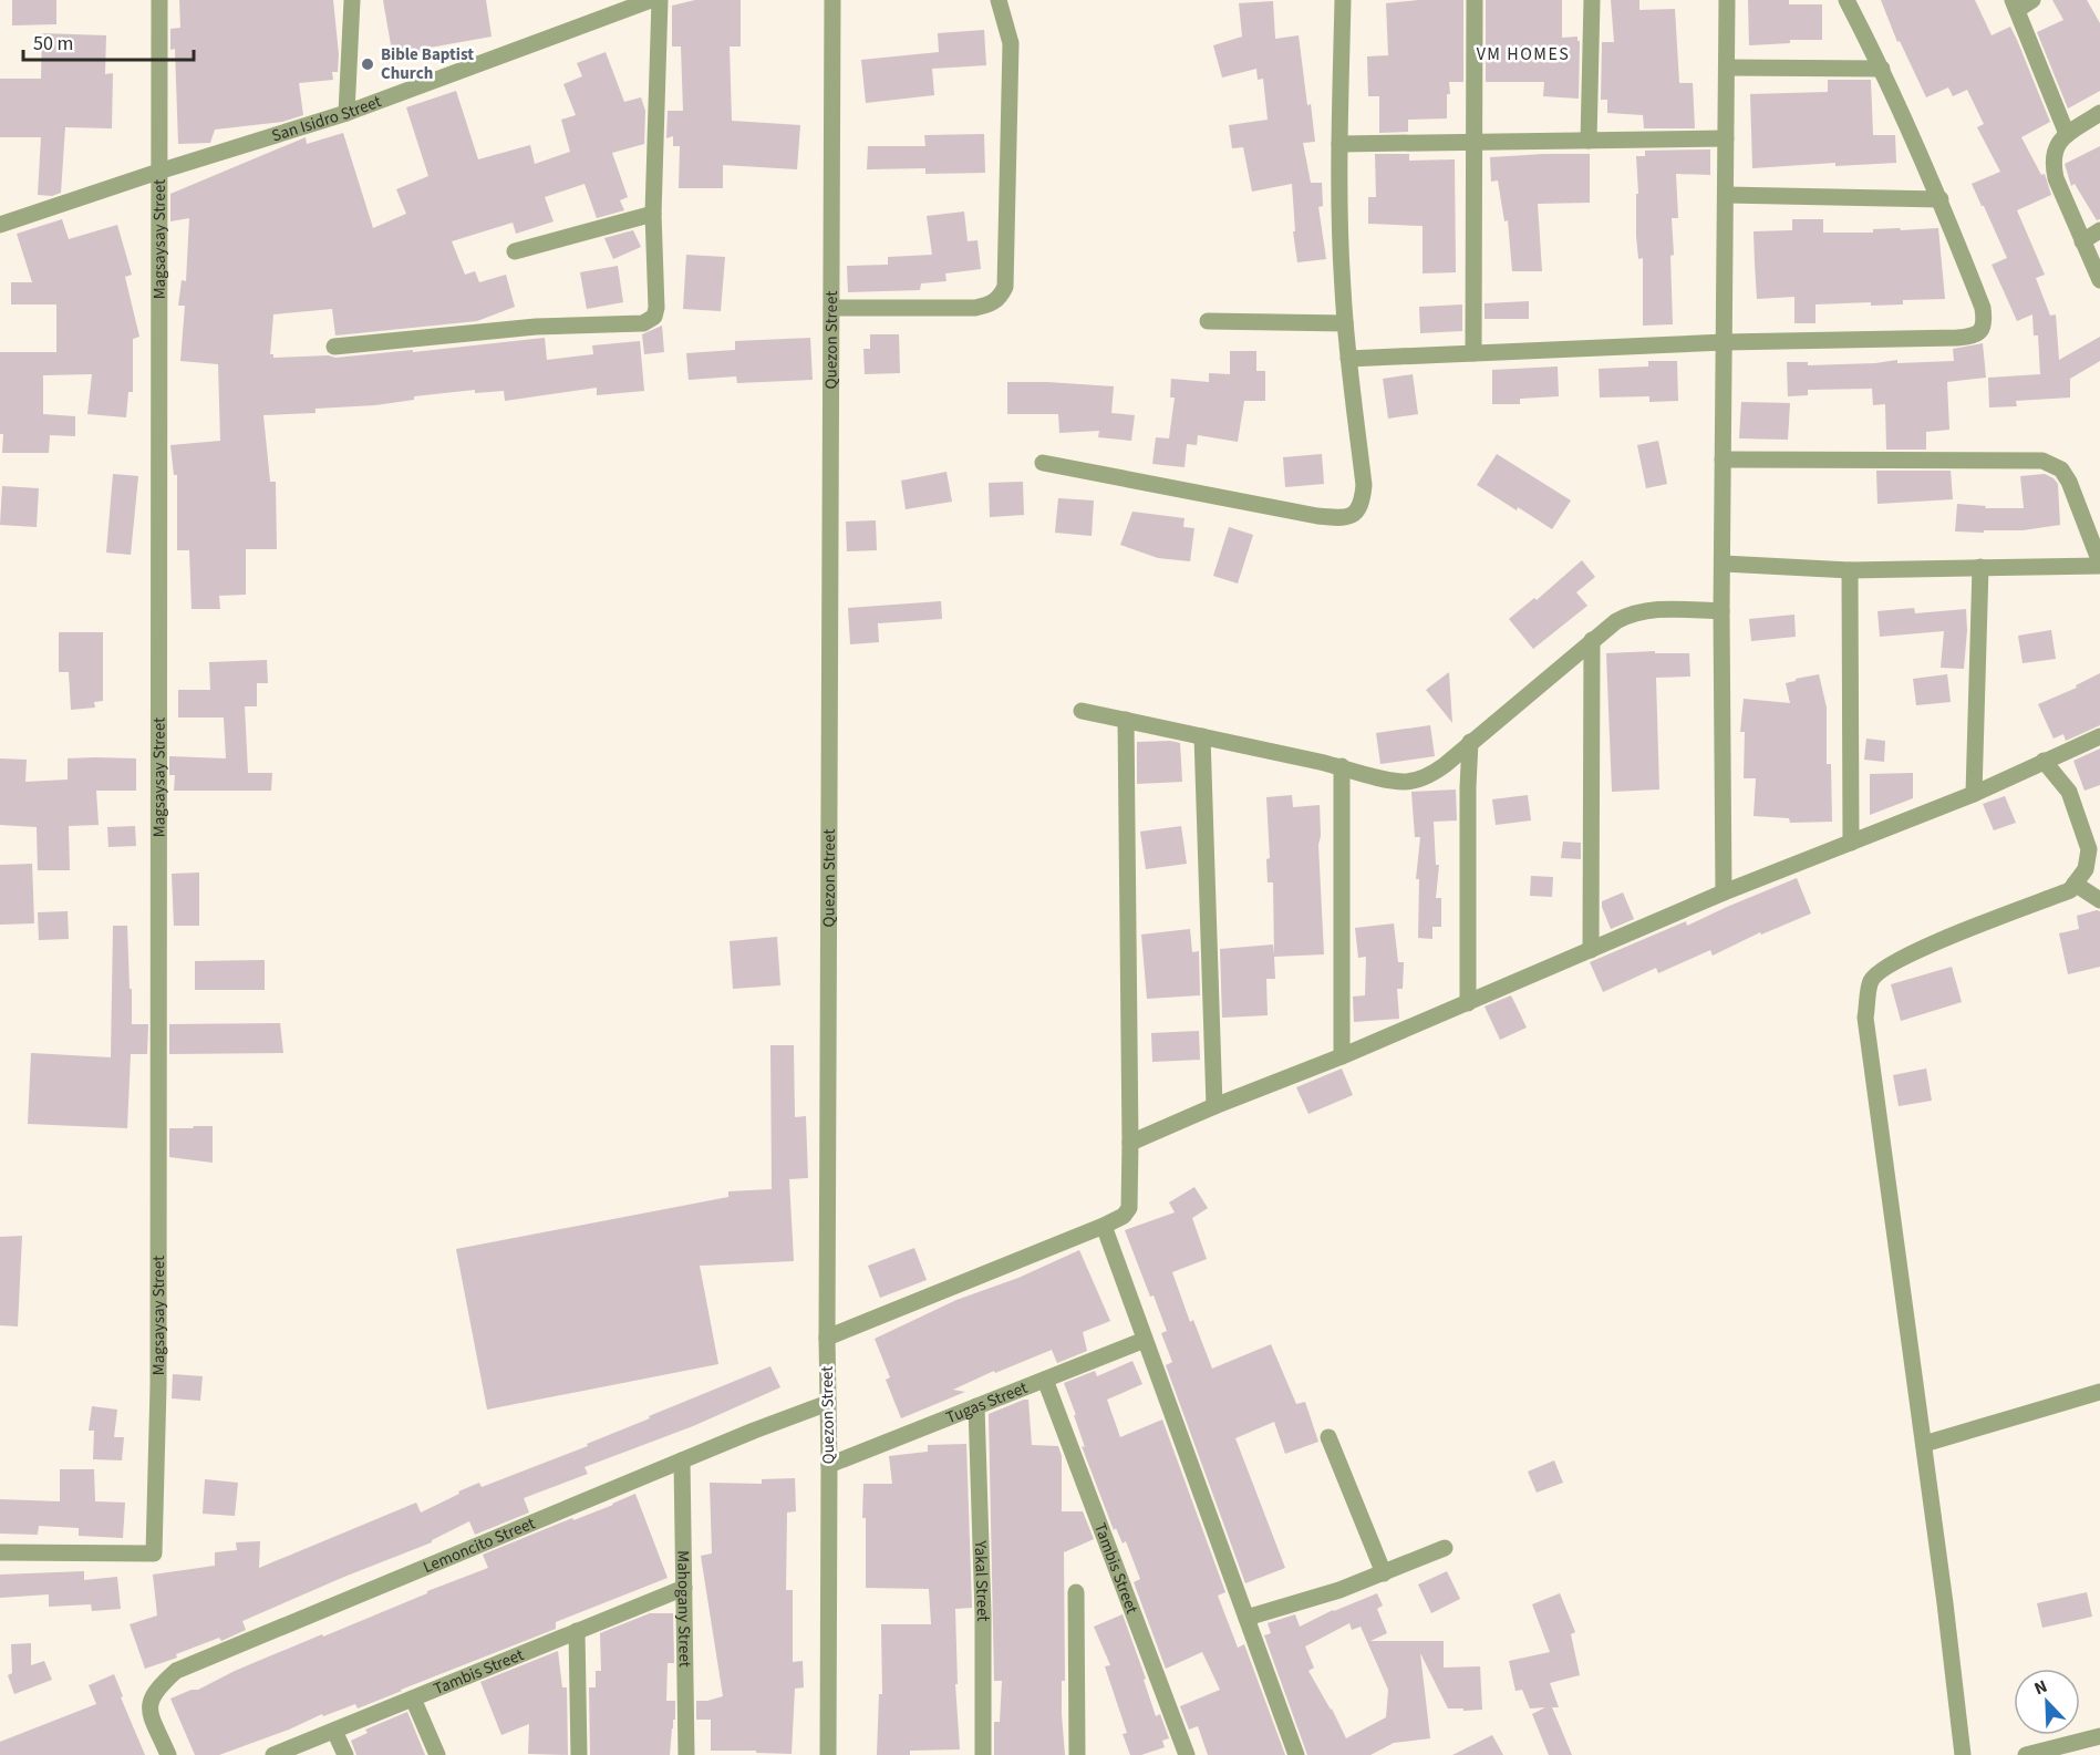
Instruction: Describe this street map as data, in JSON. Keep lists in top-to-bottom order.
{
  "streets": {
    "street": [
      "San Isidro Street",
      "Magsaysay Street",
      "Quezon Street",
      "Tugas Street",
      "Lemoncito Street",
      "Tambis Street",
      "Yakal Street",
      "Mahogany Street"
    ]
  },
  "crossings": [
    ["San Isidro Street", "Magsaysay Street"],
    ["Quezon Street", "Tugas Street"],
    ["Quezon Street", "Lemoncito Street"],
    ["Tugas Street", "Tambis Street"],
    ["Tugas Street", "Yakal Street"],
    ["Lemoncito Street", "Mahogany Street"],
    ["Tambis Street", "Mahogany Street"]
  ],
  "districts": ["VM HOMES"],
  "places": ["Bible Baptist Church"],
  "scale_bar": "50 m",
  "north": "top left"
}
